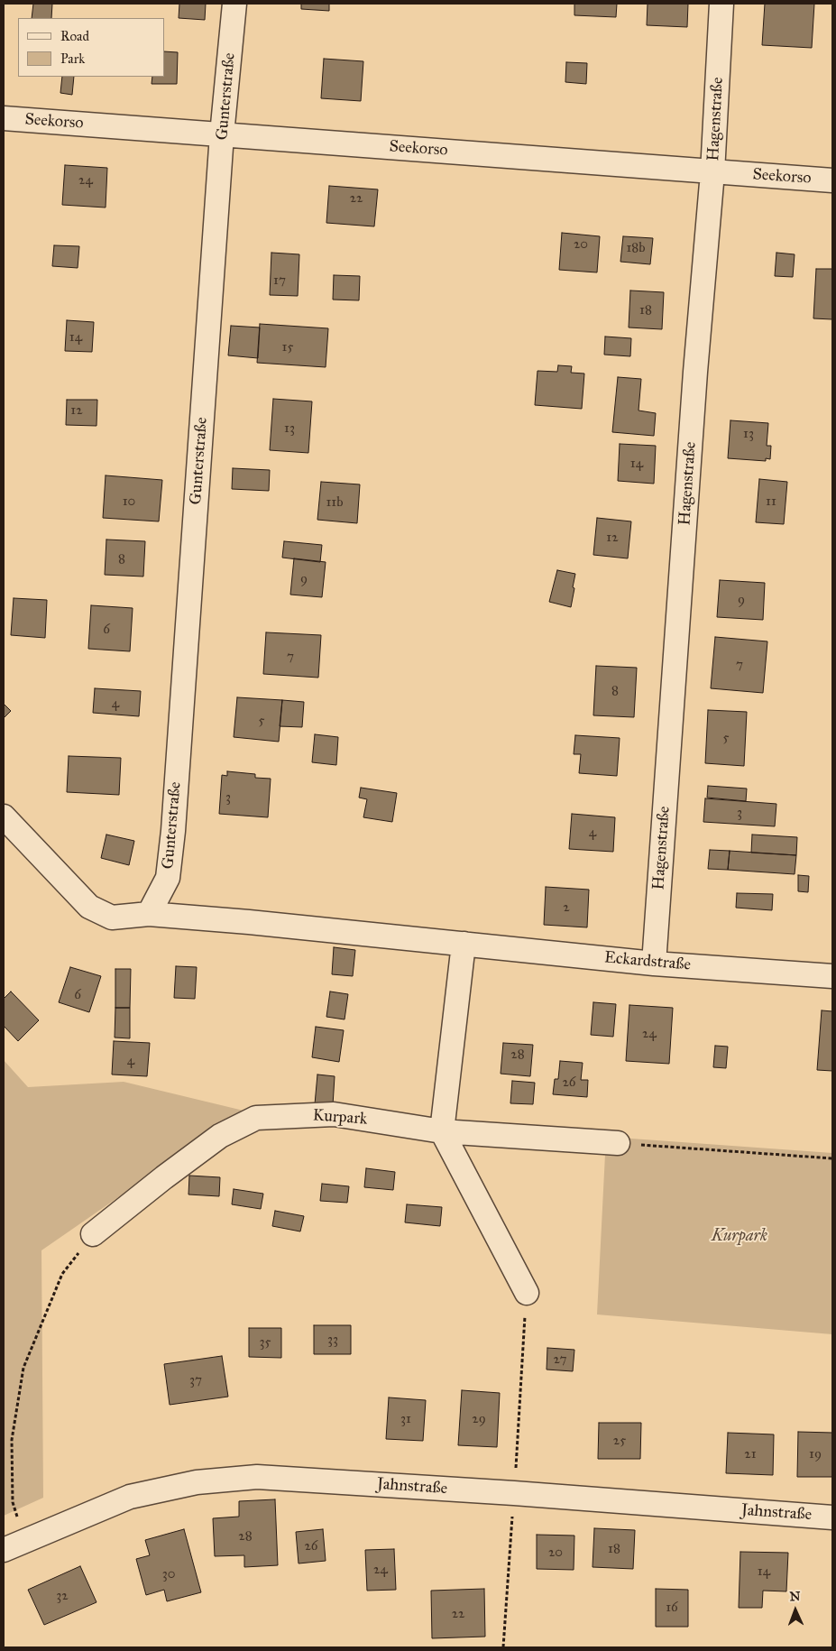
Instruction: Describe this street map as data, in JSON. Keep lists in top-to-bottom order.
{
  "streets": {
    "street": [
      "Gunterstraße",
      "Hagenstraße",
      "Seekorso",
      "Eckardstraße",
      "Kurpark",
      "Jahnstraße"
    ]
  },
  "crossings": [
    ["Gunterstraße", "Seekorso"],
    ["Gunterstraße", "Eckardstraße"],
    ["Hagenstraße", "Seekorso"],
    ["Hagenstraße", "Eckardstraße"]
  ],
  "parks": ["Kurpark"],
  "house_numbers": [
    "24",
    "22",
    "20",
    "18b",
    "17",
    "18",
    "14",
    "15",
    "12",
    "13",
    "13",
    "14",
    "10",
    "11",
    "11b",
    "12",
    "8",
    "9",
    "9",
    "6",
    "7",
    "7",
    "8",
    "4",
    "5",
    "5",
    "3",
    "3",
    "4",
    "2",
    "6",
    "24",
    "28",
    "4",
    "26",
    "33",
    "35",
    "27",
    "37",
    "31",
    "29",
    "25",
    "21",
    "19",
    "28",
    "26",
    "18",
    "20",
    "24",
    "14",
    "30",
    "32",
    "16",
    "22"
  ],
  "legend": ["Road", "Park"],
  "north": "top"
}
